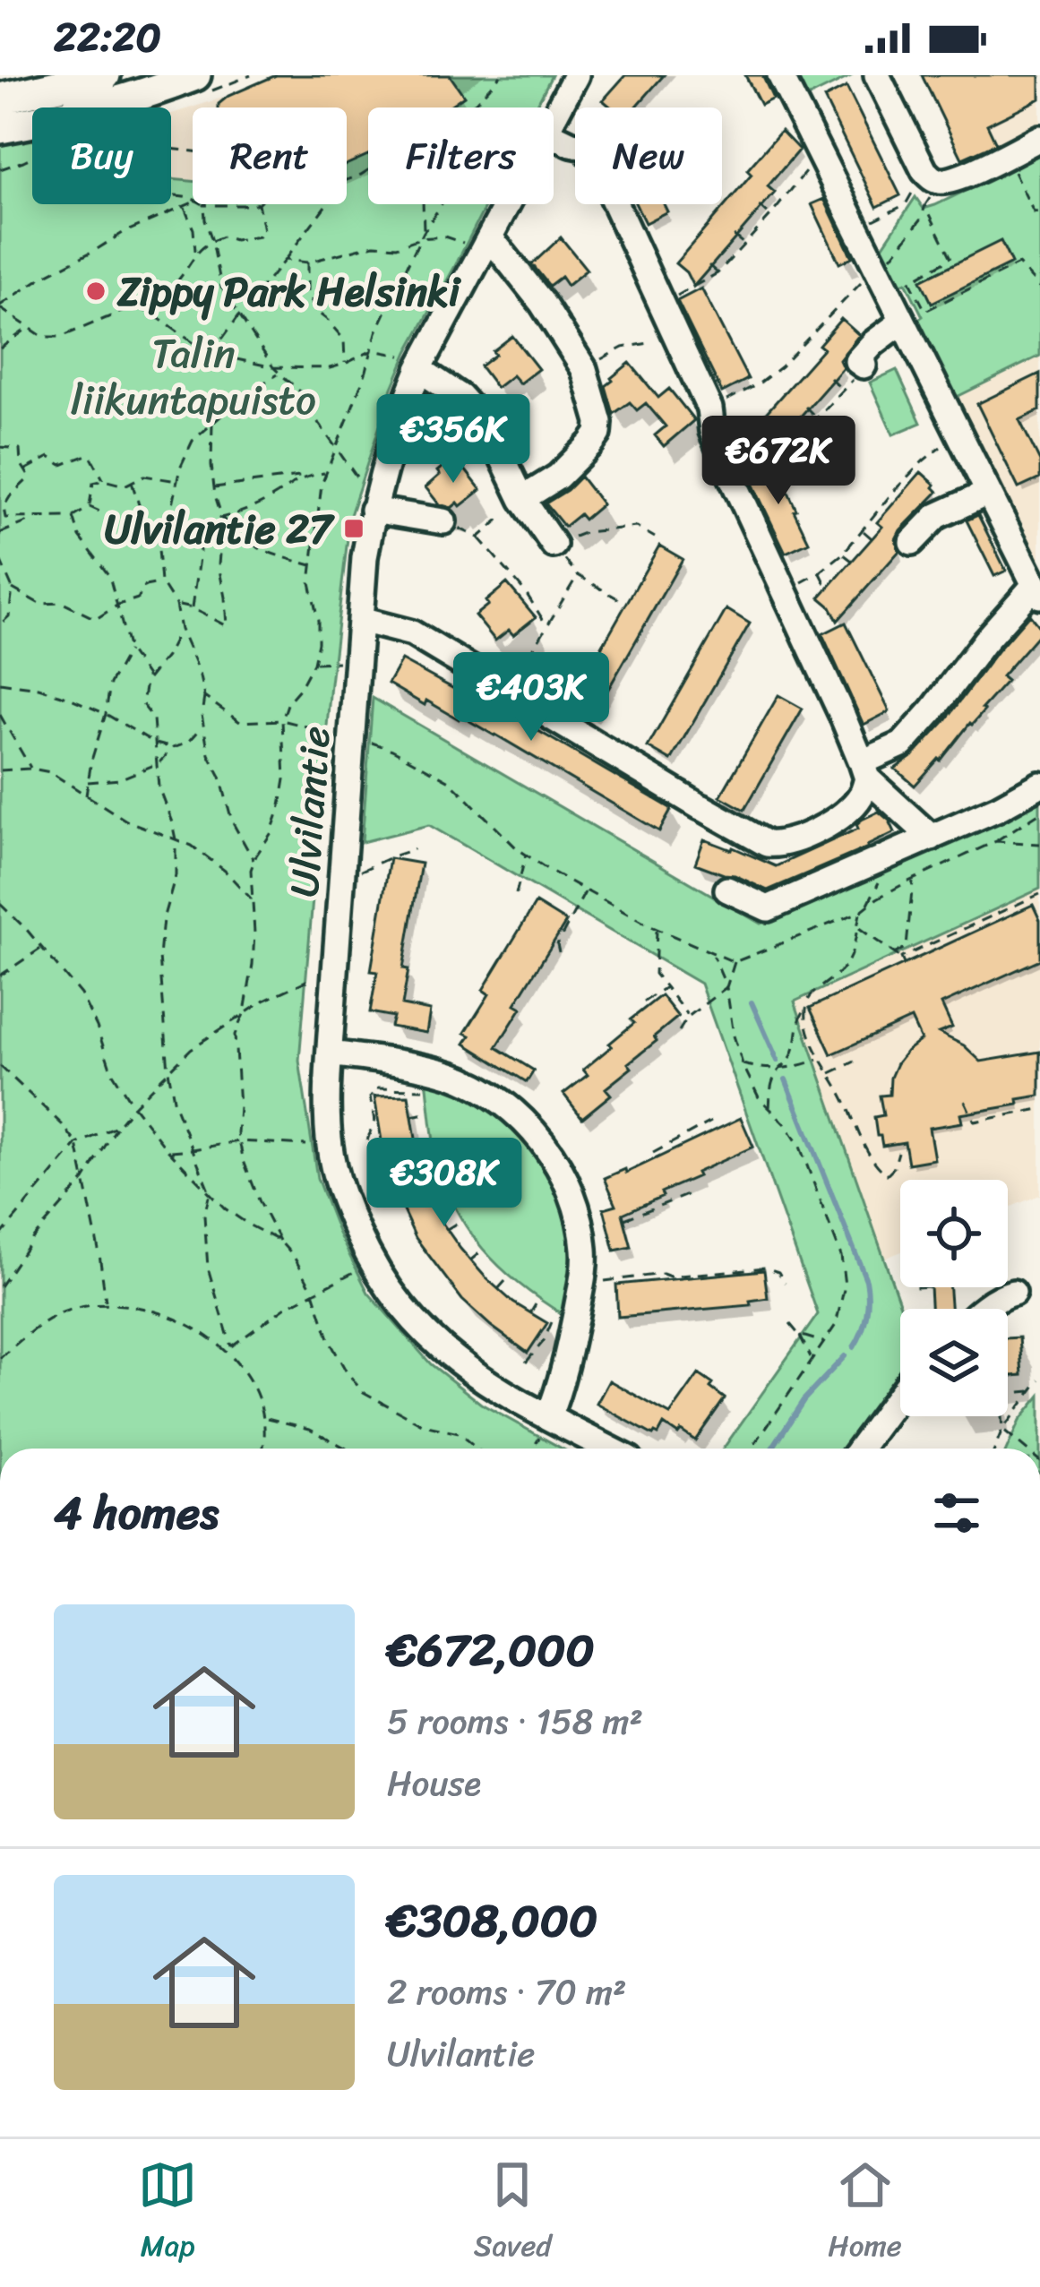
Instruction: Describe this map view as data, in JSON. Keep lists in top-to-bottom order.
{
  "streets": {
    "street": ["Ulvilantie"]
  },
  "parks": ["Talin liikuntapuisto"],
  "places": {
    "other": ["Zippy Park Helsinki"],
    "transit": ["Ulvilantie 27"]
  },
  "page": {
    "status": "22:20",
    "chip": [
      "Buy",
      "Rent",
      "Filters",
      "New"
    ],
    "price": [
      "€356K",
      "€672K",
      "€403K",
      "€308K"
    ],
    "heading": "4 homes",
    "list": [
      {
        "name": "€672,000",
        "note": "5 rooms · 158 m² · House"
      },
      {
        "name": "€308,000",
        "note": "2 rooms · 70 m² · Ulvilantie"
      }
    ],
    "tabs": ["Map", "Saved", "Home"]
  }
}
